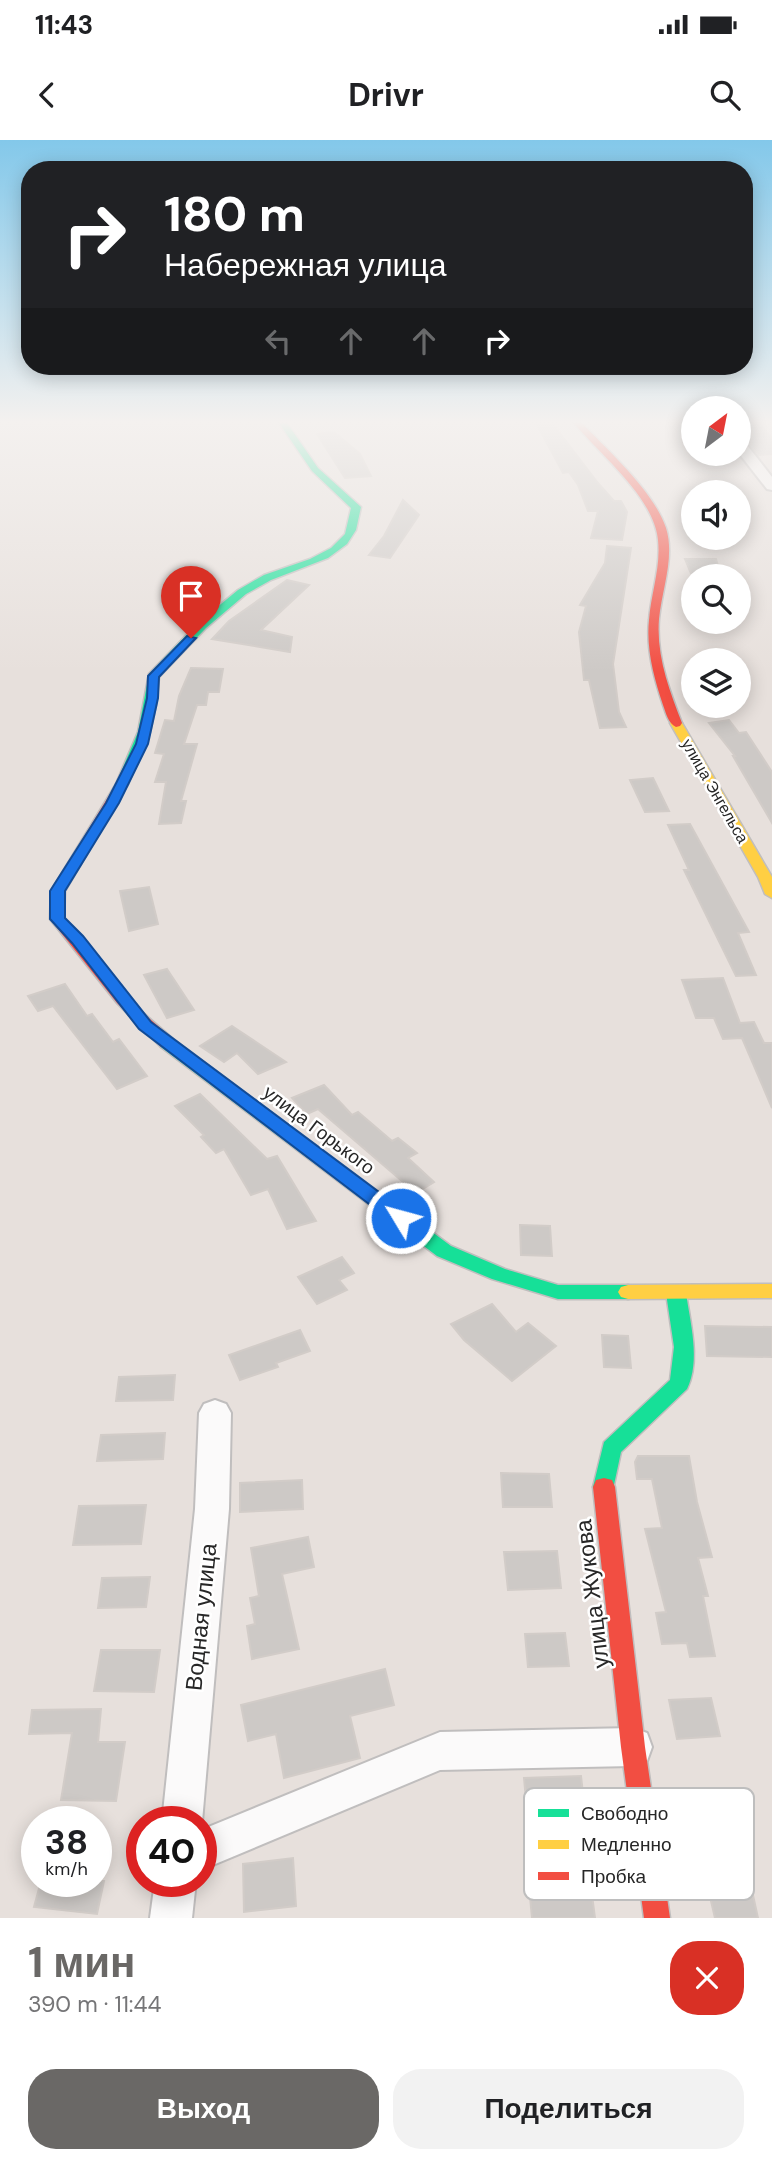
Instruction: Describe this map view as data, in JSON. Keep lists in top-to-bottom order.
{
  "streets": {
    "street": [
      "улица Энгельса",
      "улица Горького",
      "улица Жукова",
      "Водная улица"
    ]
  },
  "crossings": [
    ["улица Горького", "улица Жукова"]
  ],
  "legend": ["Свободно", "Медленно", "Пробка"],
  "north": "top right",
  "page": {
    "status": "11:43",
    "header": "Drivr",
    "turn": ["180 m", "Набережная улица"],
    "speed": "38 km/h",
    "limit": "40",
    "heading": ["1 мин", "390 m · 11:44"],
    "buttons": ["Выход", "Поделиться"]
  }
}
